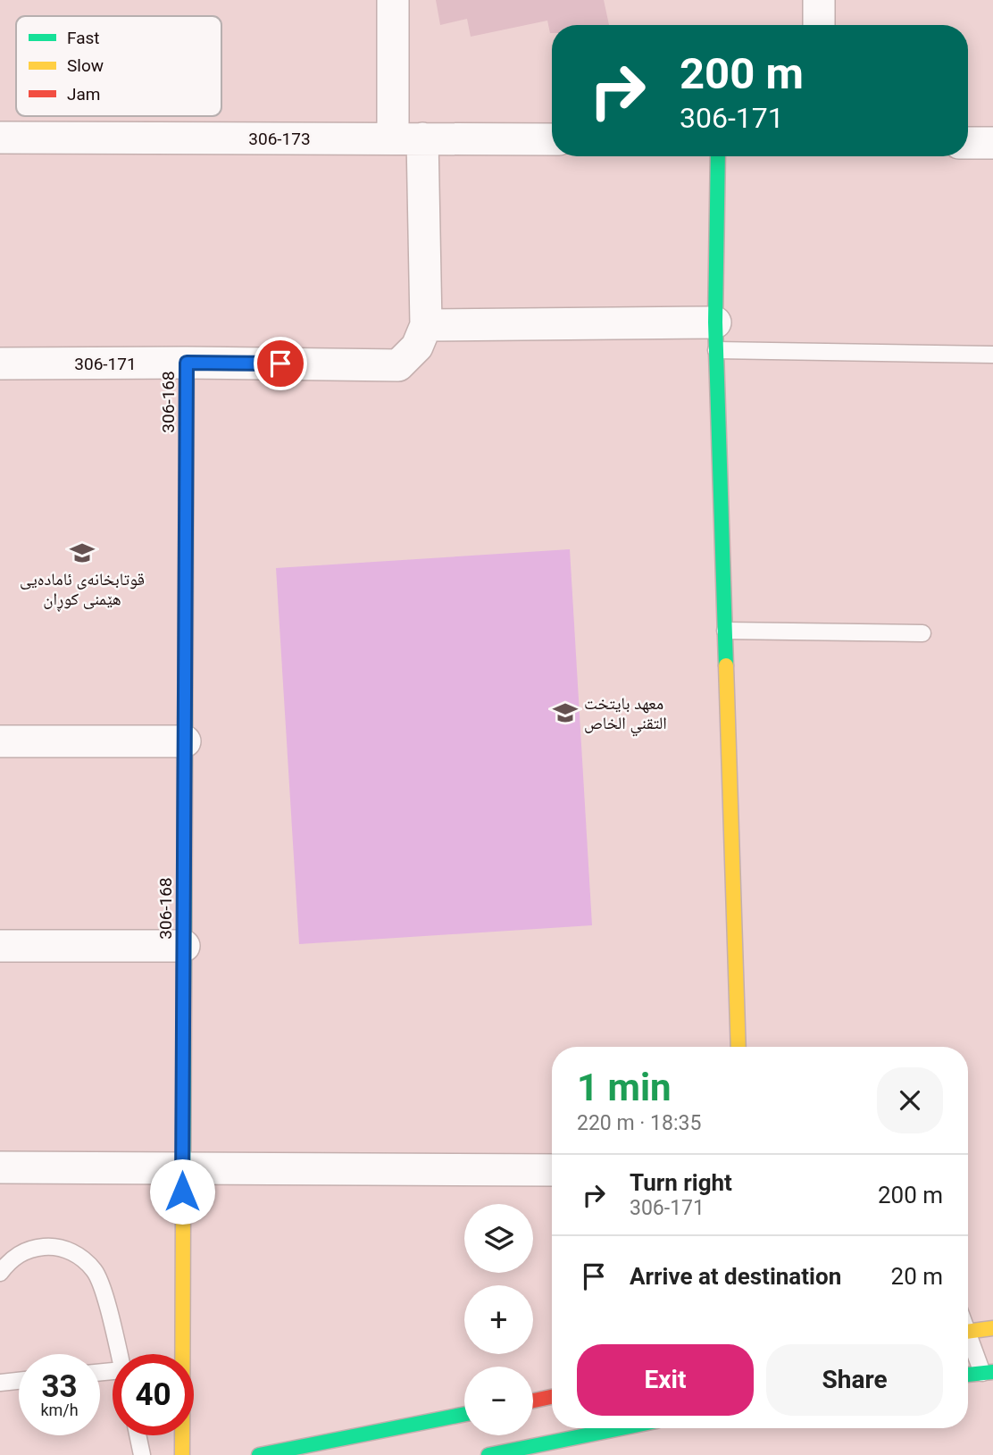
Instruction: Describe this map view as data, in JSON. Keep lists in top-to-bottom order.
{
  "streets": {
    "main road": ["306-168"],
    "street": ["306-173", "306-171"]
  },
  "crossings": [
    ["306-171", "306-168"]
  ],
  "places": {
    "school or university": ["قوتابخانەی ئامادەیی هێمنی کوڕان", "معهد بايتخت التقني الخاص"]
  },
  "legend": ["Fast", "Slow", "Jam"],
  "page": {
    "turn": ["200 m", "306-171"],
    "heading": ["1 min", "220 m · 18:35"],
    "list": [
      {
        "name": "Turn right",
        "note": "306-171",
        "value": "200 m"
      },
      {
        "name": "Arrive at destination",
        "value": "20 m"
      }
    ],
    "map_buttons": ["+", "−"],
    "buttons": ["Exit", "Share"],
    "speed": "33 km/h",
    "limit": "40"
  }
}
